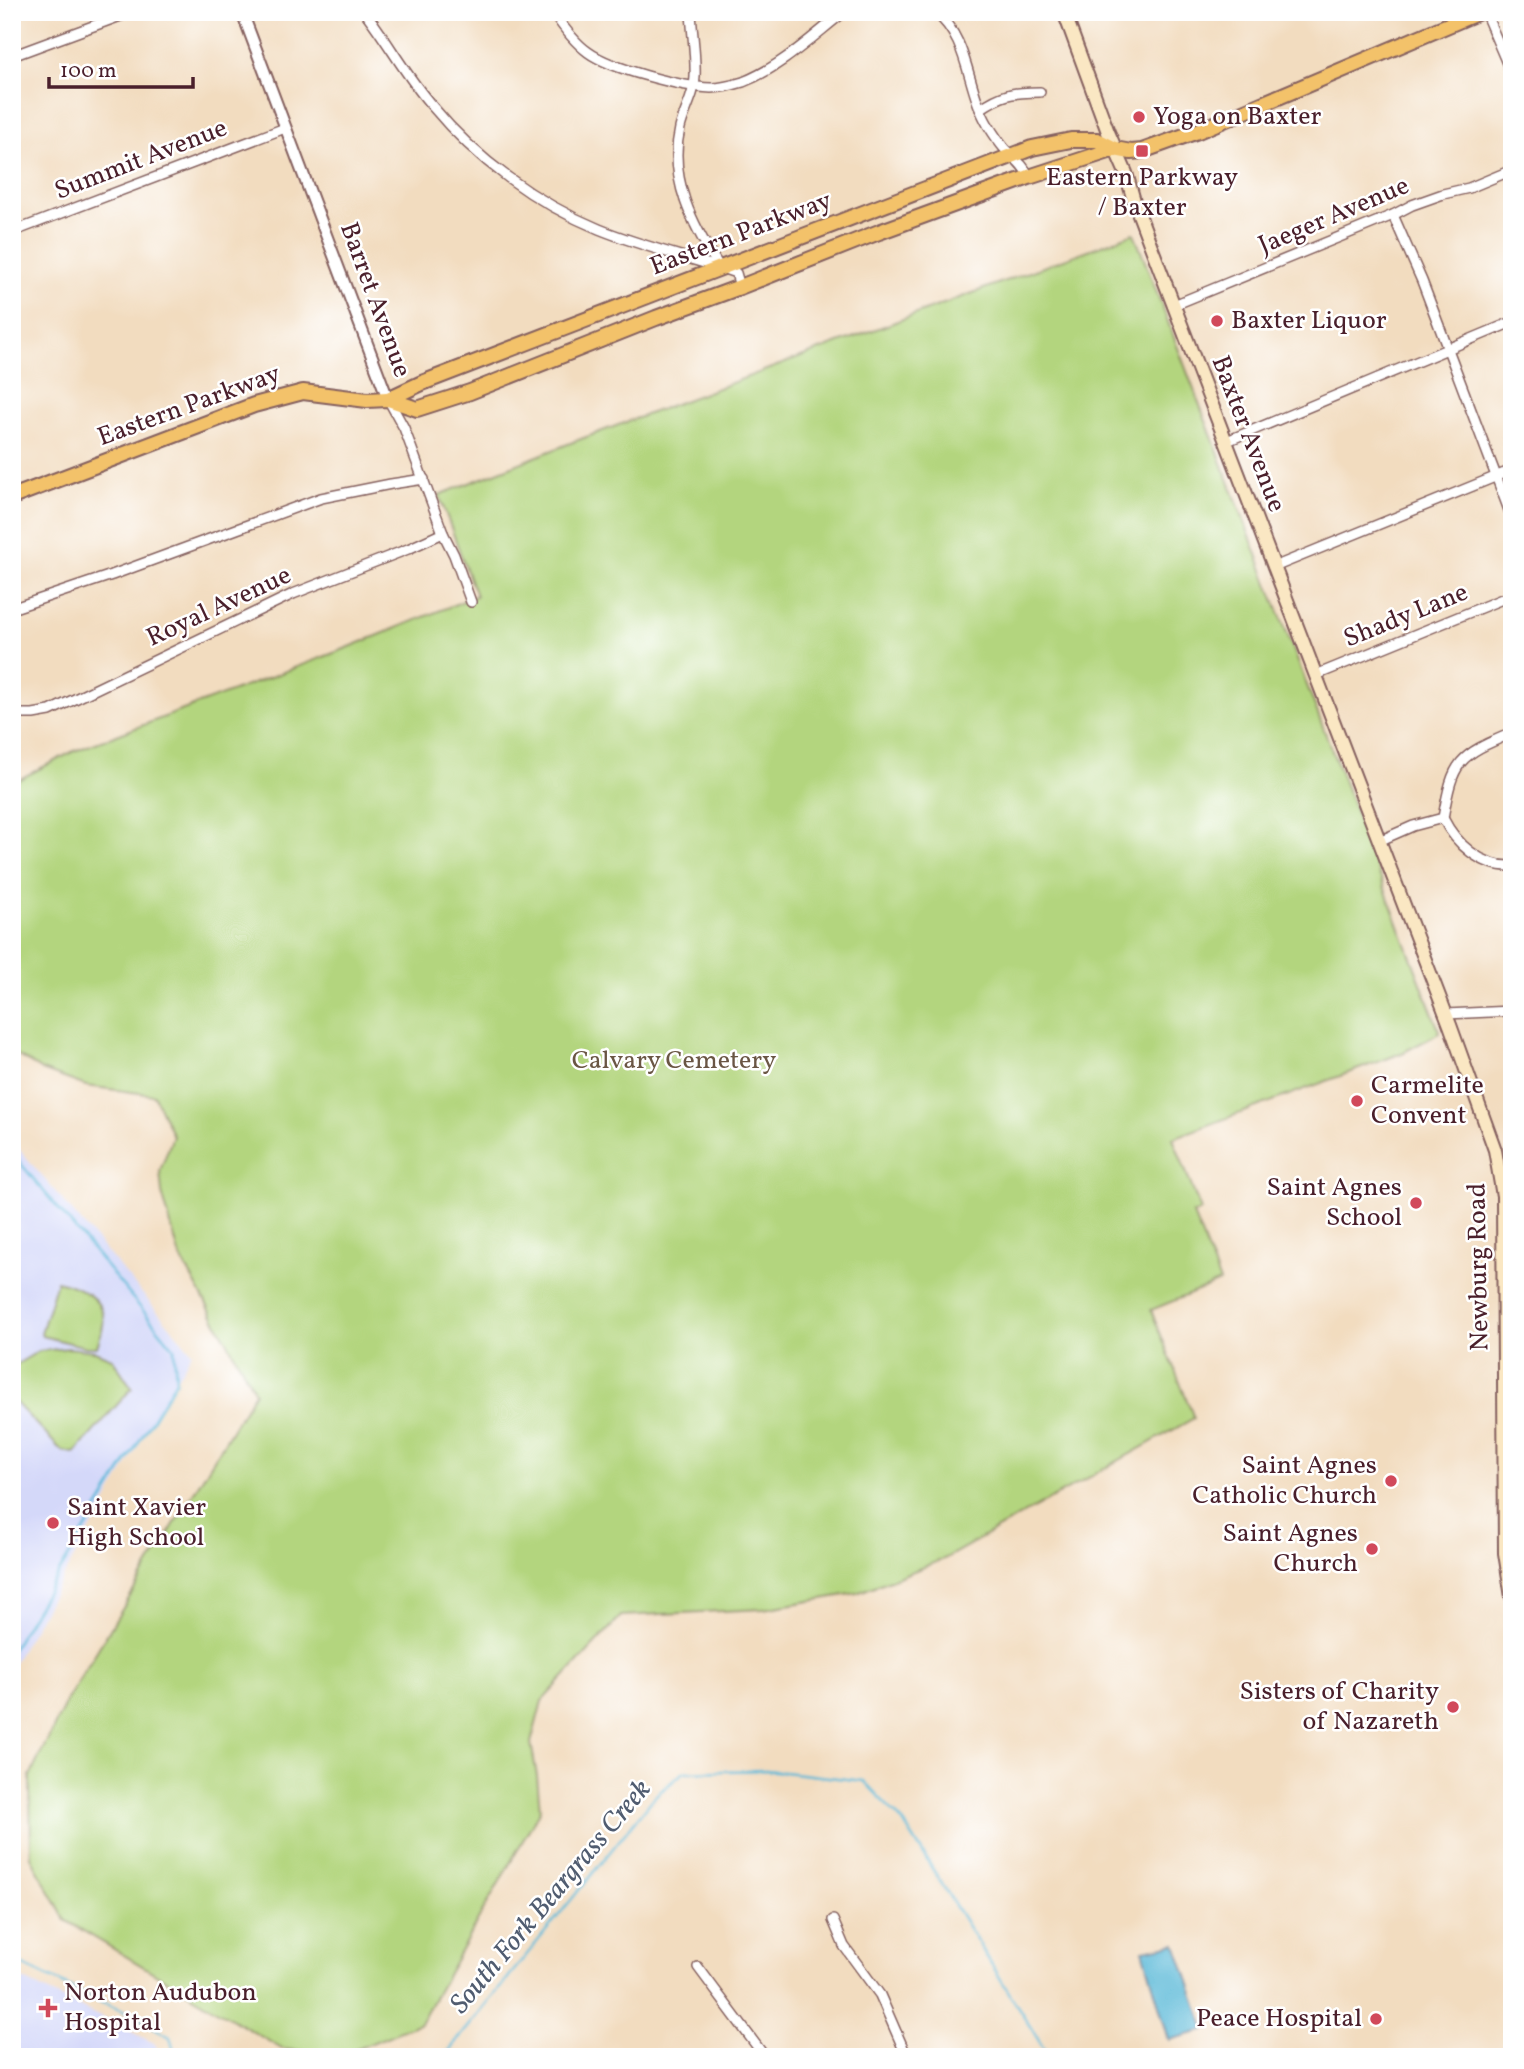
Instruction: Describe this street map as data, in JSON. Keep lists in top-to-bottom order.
{
  "streets": {
    "main road": ["Eastern Parkway", "Baxter Avenue", "Newburg Road"],
    "street": [
      "Summit Avenue",
      "Jaeger Avenue",
      "Barret Avenue",
      "Royal Avenue",
      "Shady Lane"
    ]
  },
  "crossings": [
    ["Summit Avenue", "Barret Avenue"],
    ["Jaeger Avenue", "Baxter Avenue"],
    ["Eastern Parkway", "Barret Avenue"],
    ["Eastern Parkway", "Baxter Avenue"],
    ["Barret Avenue", "Royal Avenue"],
    ["Baxter Avenue", "Shady Lane"],
    ["Baxter Avenue", "Newburg Road"],
    ["Shady Lane", "Newburg Road"]
  ],
  "water": ["South Fork Beargrass Creek"],
  "parks": ["Calvary Cemetery"],
  "places": {
    "other": [
      "Yoga on Baxter",
      "Baxter Liquor",
      "Carmelite Convent",
      "Saint Agnes School",
      "Saint Agnes Catholic Church",
      "Saint Xavier High School",
      "Saint Agnes Church",
      "Sisters of Charity of Nazareth",
      "Peace Hospital"
    ],
    "transit": ["Eastern Parkway / Baxter"],
    "health": ["Norton Audubon Hospital"]
  },
  "scale_bar": "100 m"
}
